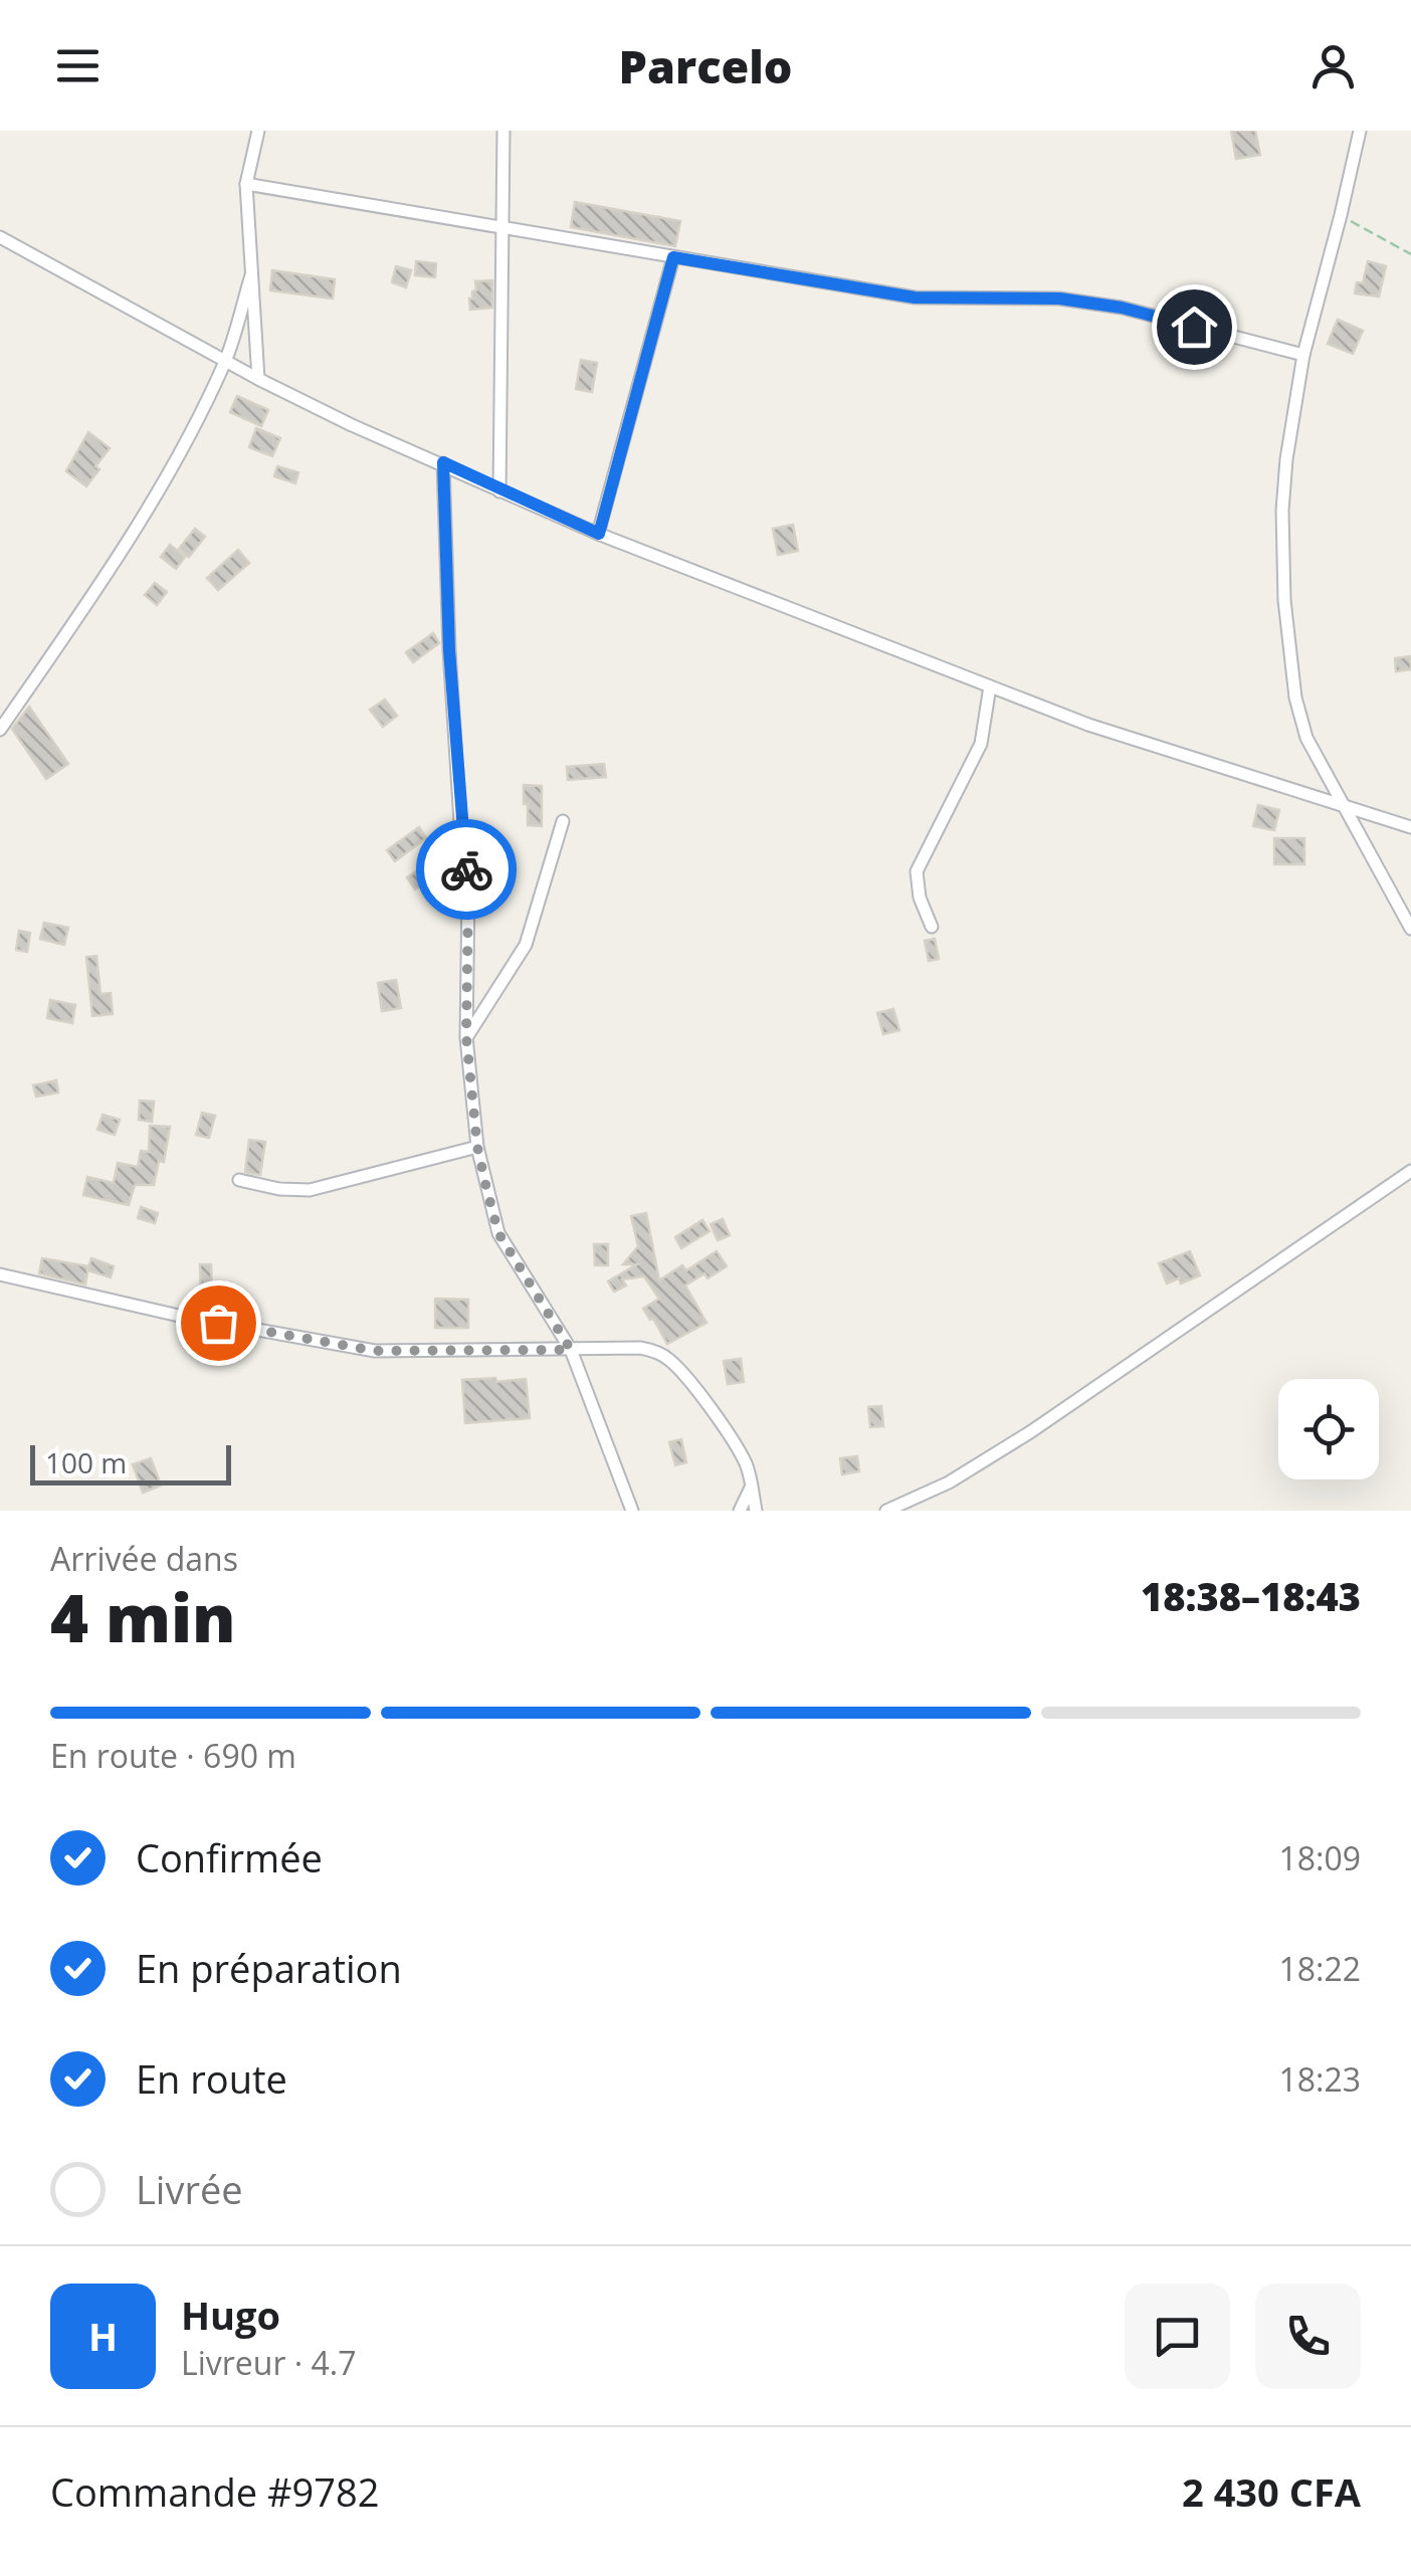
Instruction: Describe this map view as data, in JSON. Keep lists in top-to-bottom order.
{
  "scale_bar": "100 m",
  "page": {
    "header": "Parcelo",
    "scale": "100 m",
    "heading": ["4 min", "Arrivée dans", "18:38–18:43"],
    "panel": [
      "Hugo",
      "Livreur · 4.7",
      "Commande #9782",
      "2 430 CFA"
    ],
    "bar": "En route · 690 m",
    "list": [
      ["Confirmée", "18:09"],
      ["En préparation", "18:22"],
      ["En route", "18:23"],
      "Livrée"
    ],
    "round": "H"
  }
}
